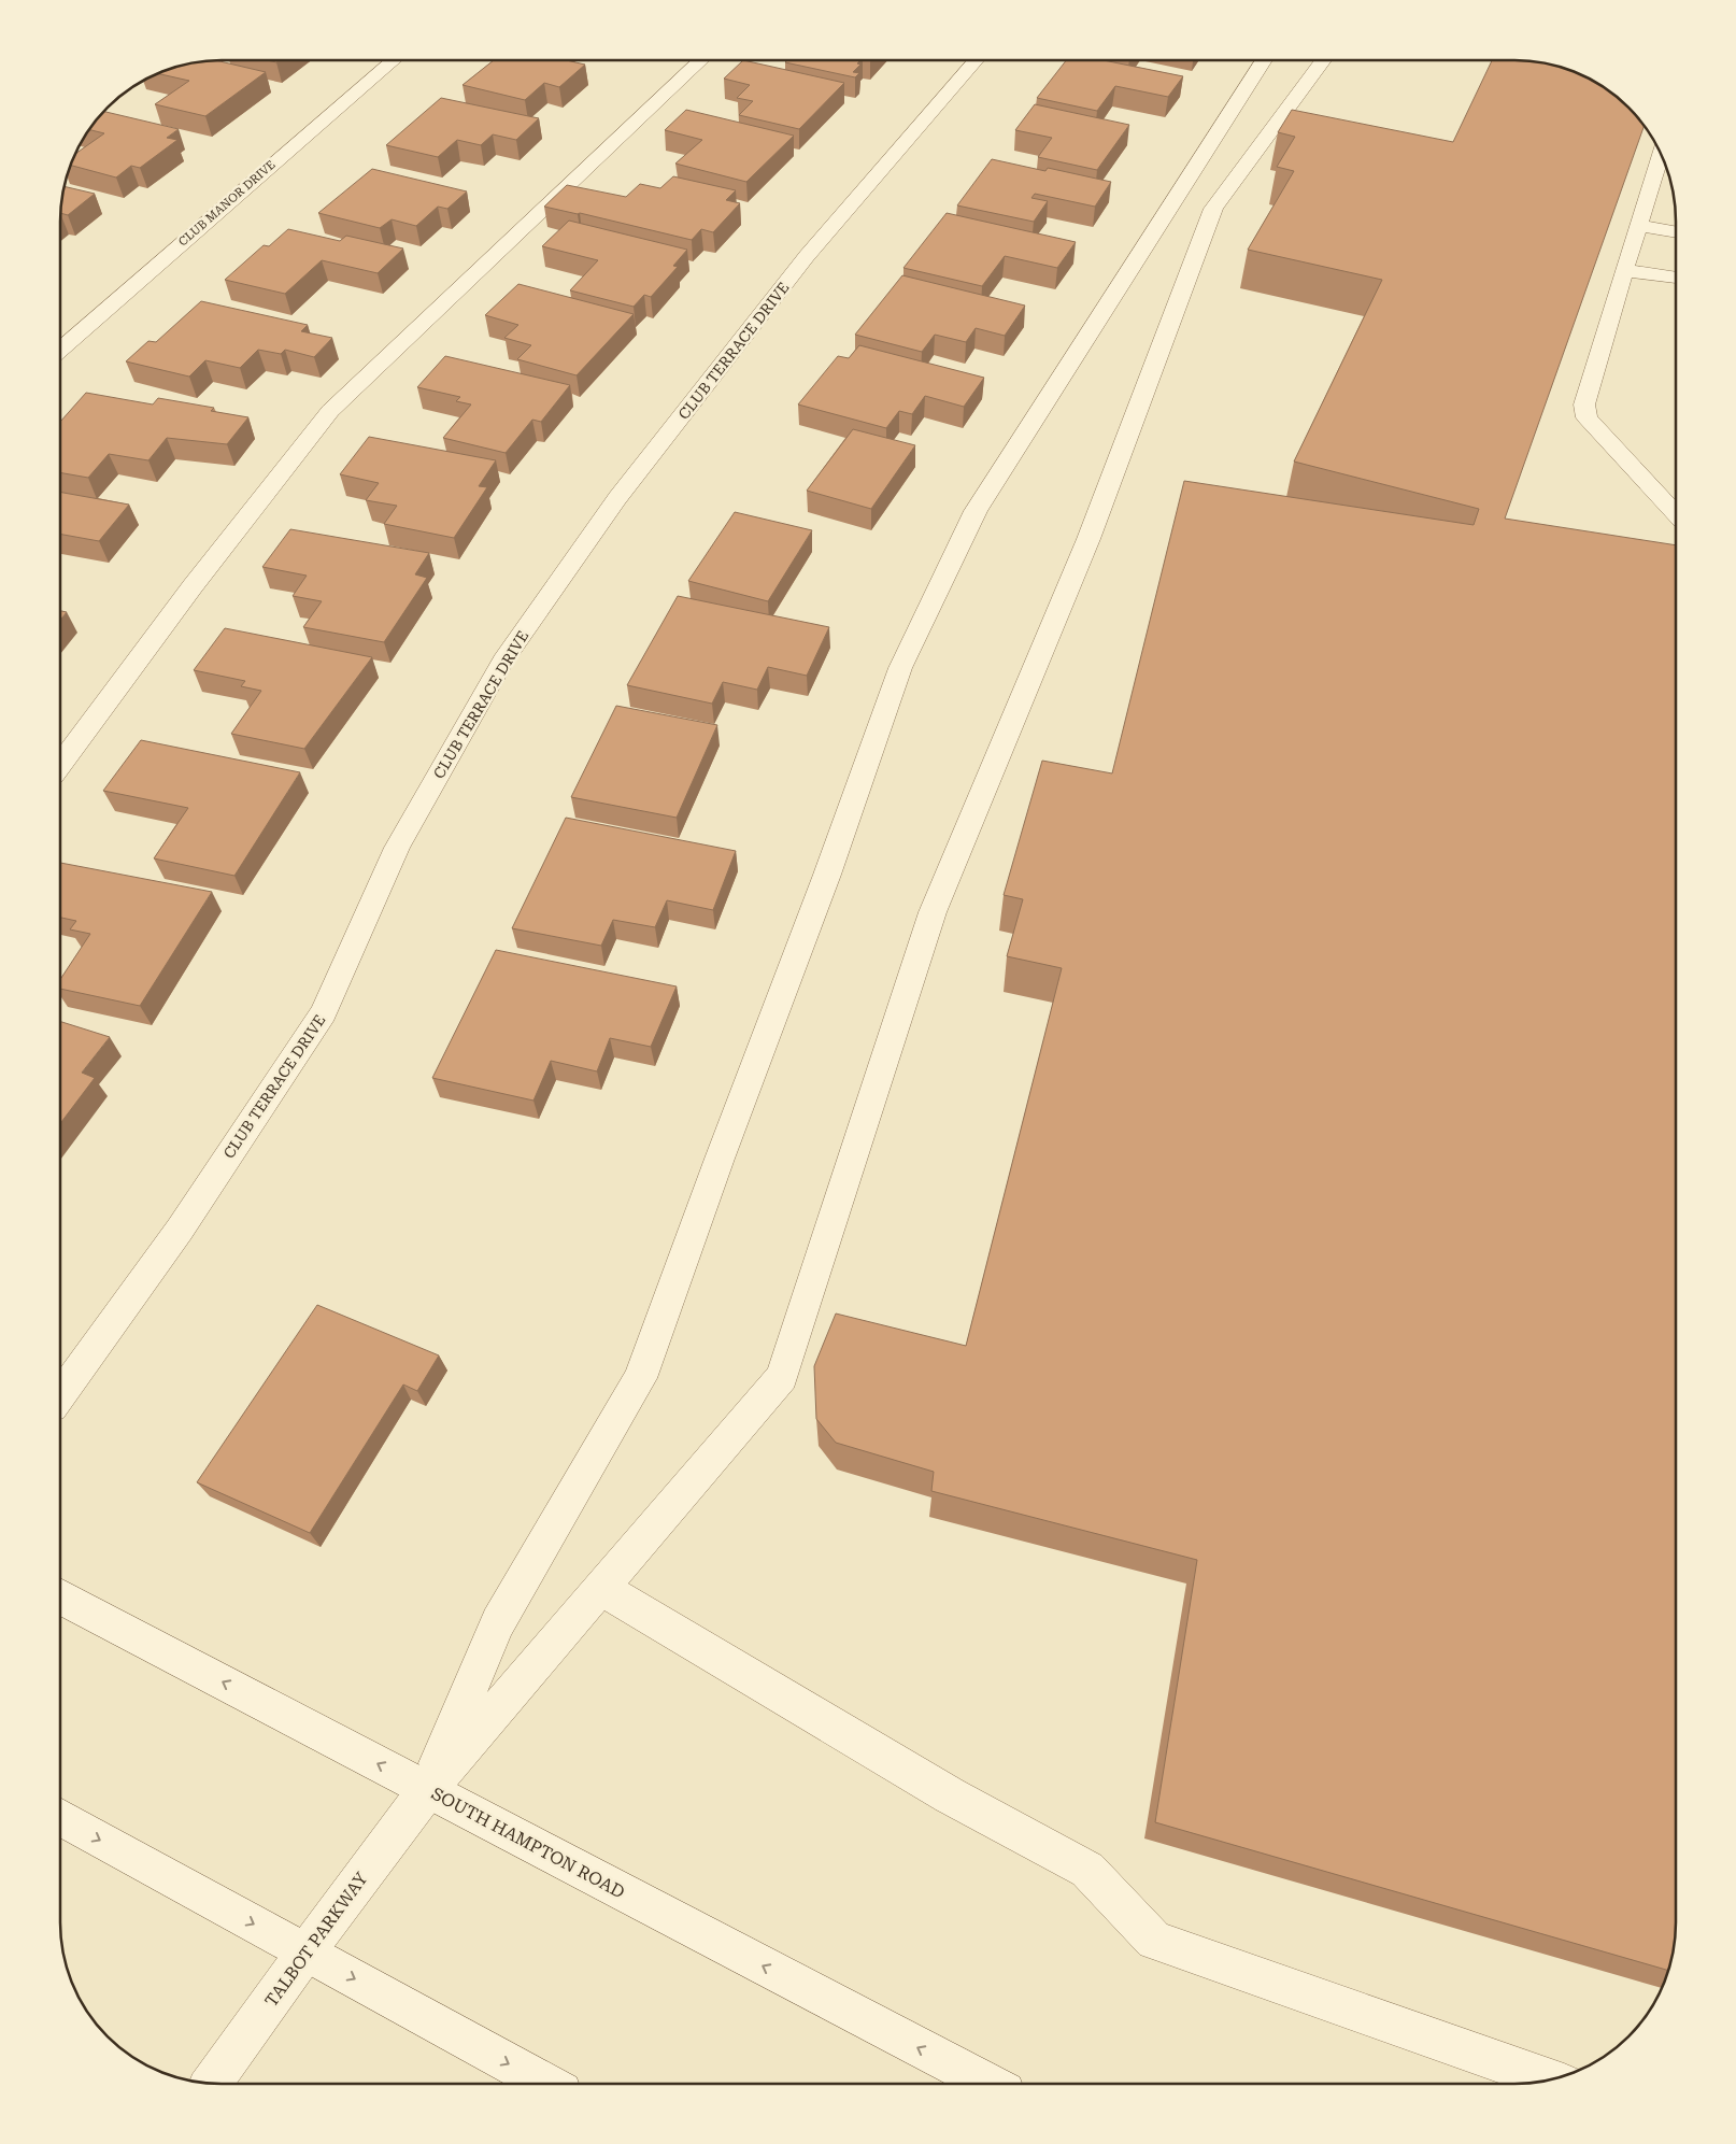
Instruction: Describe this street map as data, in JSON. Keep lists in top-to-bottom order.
{
  "streets": {
    "street": [
      "CLUB MANOR DRIVE",
      "CLUB TERRACE DRIVE",
      "SOUTH HAMPTON ROAD",
      "TALBOT PARKWAY"
    ]
  },
  "crossings": [
    ["SOUTH HAMPTON ROAD", "TALBOT PARKWAY"]
  ]
}
